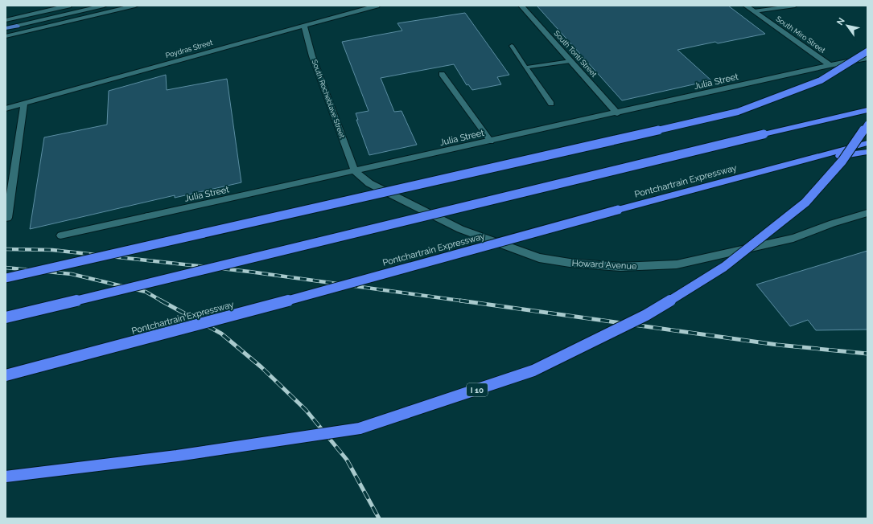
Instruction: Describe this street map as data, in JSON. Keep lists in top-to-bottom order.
{
  "streets": {
    "highway": ["Pontchartrain Expressway", "I 10"],
    "street": [
      "South Miro Street",
      "Poydras Street",
      "South Tonti Street",
      "Julia Street",
      "South Rocheblave Street",
      "Howard Avenue"
    ]
  },
  "crossings": [
    ["South Miro Street", "Julia Street"],
    ["Poydras Street", "South Rocheblave Street"],
    ["South Tonti Street", "Julia Street"],
    ["Julia Street", "South Rocheblave Street"],
    ["Julia Street", "Howard Avenue"],
    ["South Rocheblave Street", "Howard Avenue"]
  ],
  "north": "top left"
}
